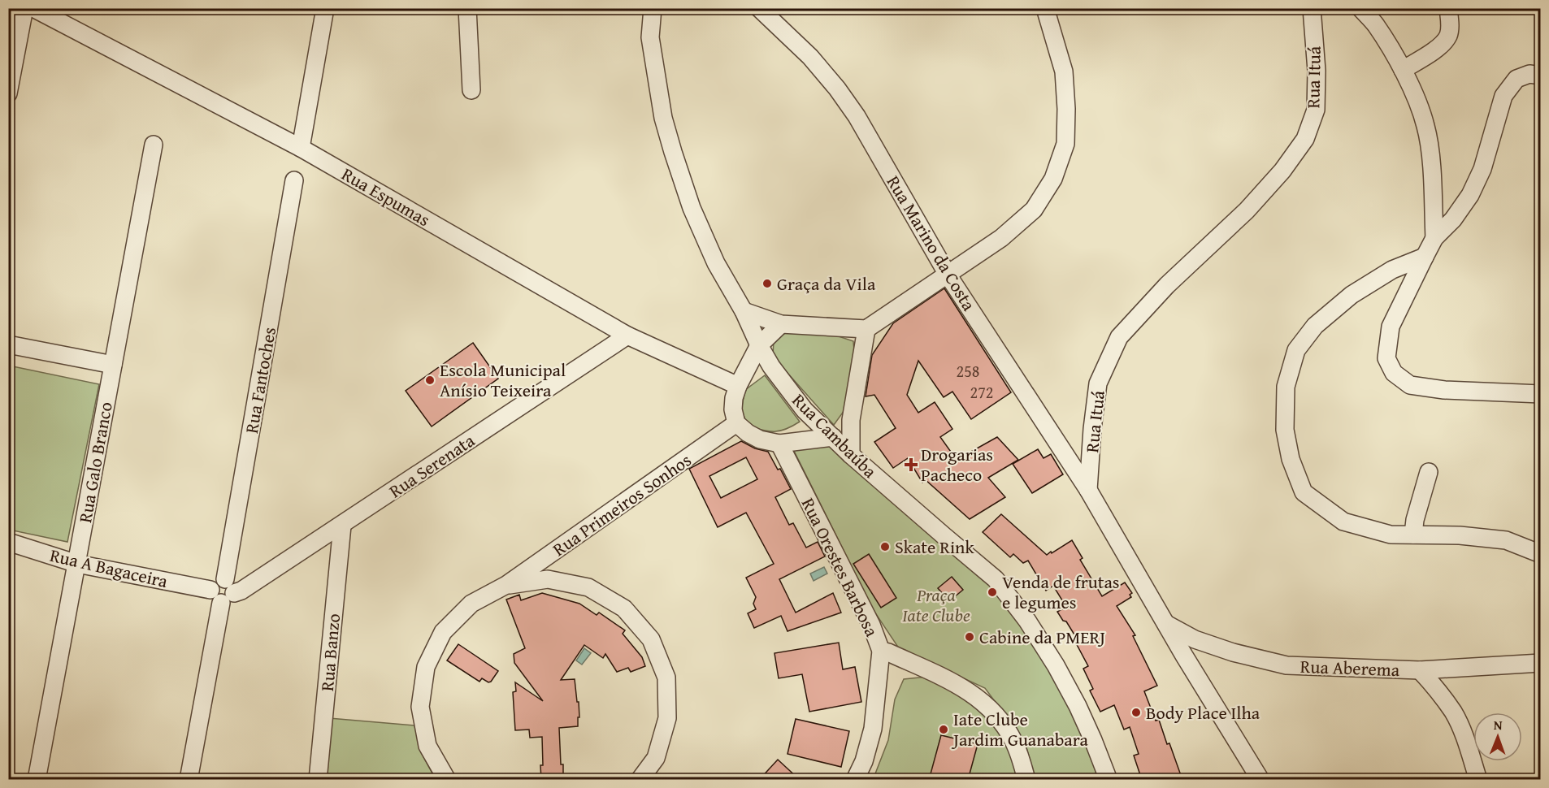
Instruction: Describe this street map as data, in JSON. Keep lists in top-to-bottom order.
{
  "streets": {
    "street": [
      "Rua Ituá",
      "Rua Espumas",
      "Rua Marino da Costa",
      "Rua Fantoches",
      "Rua Cambaúba",
      "Rua Galo Branco",
      "Rua Serenata",
      "Rua Primeiros Sonhos",
      "Rua Orestes Barbosa",
      "Rua A Bagaceira",
      "Rua Banzo",
      "Rua Aberema"
    ]
  },
  "crossings": [
    ["Rua Ituá", "Rua Marino da Costa"],
    ["Rua Espumas", "Rua Serenata"],
    ["Rua Fantoches", "Rua Serenata"],
    ["Rua Galo Branco", "Rua A Bagaceira"],
    ["Rua Serenata", "Rua A Bagaceira"],
    ["Rua Serenata", "Rua Banzo"]
  ],
  "parks": ["Praça Iate Clube"],
  "places": {
    "other": [
      "Graça da Vila",
      "Escola Municipal Anísio Teixeira",
      "Skate Rink",
      "Venda de frutas e legumes",
      "Cabine da PMERJ",
      "Body Place Ilha",
      "Iate Clube Jardim Guanabara"
    ],
    "health": ["Drogarias Pacheco"]
  },
  "house_numbers": ["258", "272"],
  "north": "top"
}
